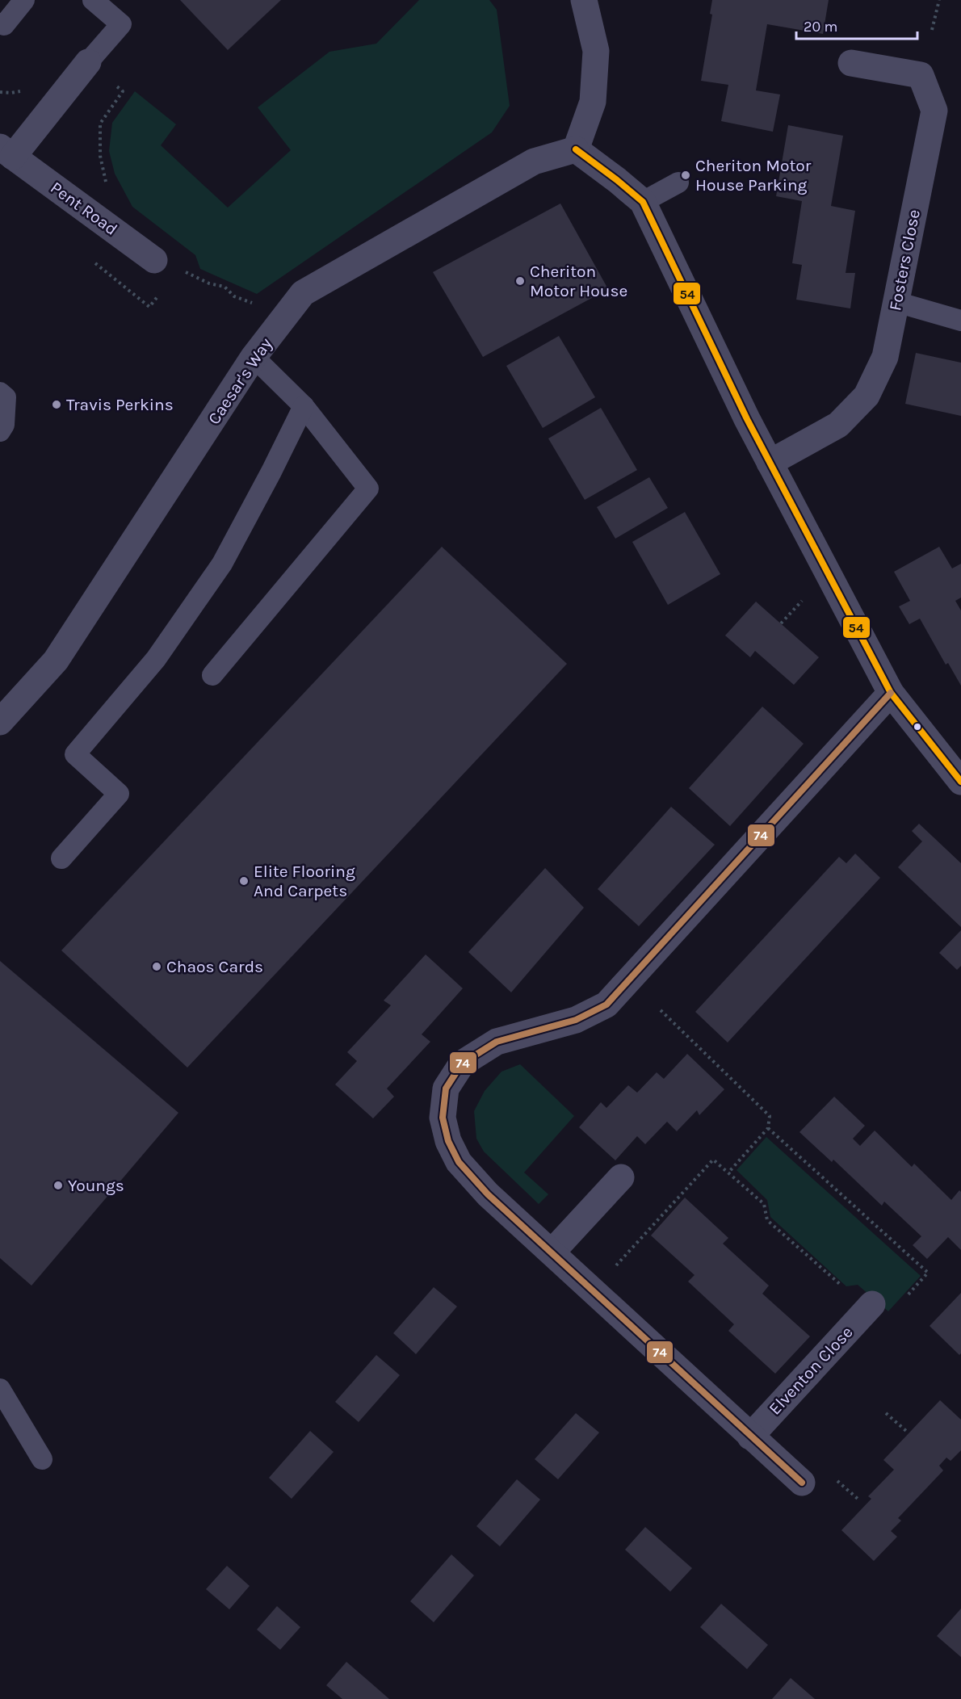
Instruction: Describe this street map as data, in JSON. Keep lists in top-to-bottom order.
{
  "streets": {
    "street": [
      "Pent Road",
      "Fosters Close",
      "Caesar's Way",
      "Elventon Close"
    ]
  },
  "places": [
    "Cheriton Motor House Parking",
    "Cheriton Motor House",
    "Travis Perkins",
    "Elite Flooring And Carpets",
    "Chaos Cards",
    "Youngs"
  ],
  "lines": ["transit line 54", "transit line 74"],
  "scale_bar": "20 m"
}
